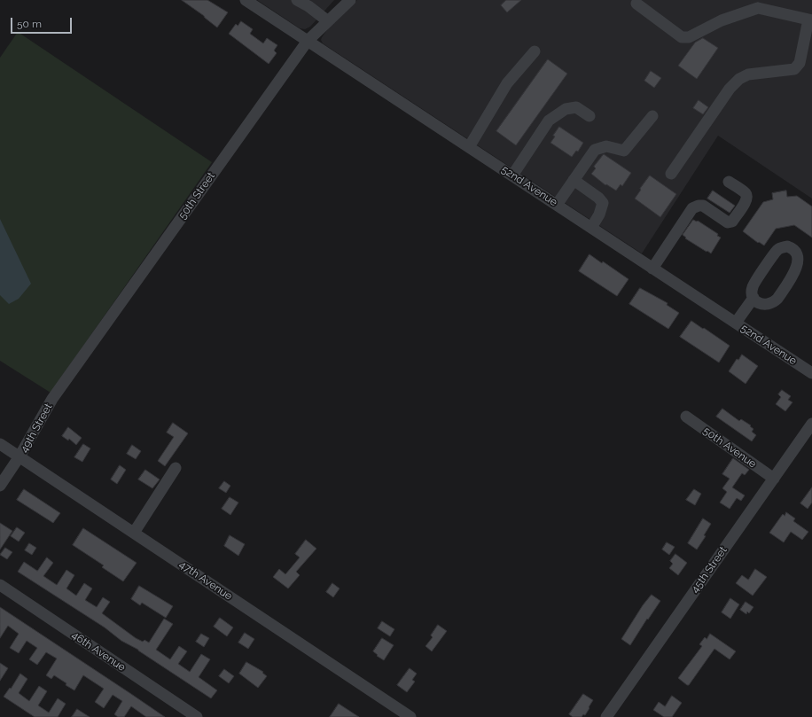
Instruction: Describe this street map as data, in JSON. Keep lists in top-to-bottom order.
{
  "streets": {
    "street": [
      "52nd Avenue",
      "50th Street",
      "49th Street",
      "50th Avenue",
      "45th Street",
      "47th Avenue",
      "46th Avenue"
    ]
  },
  "crossings": [
    ["52nd Avenue", "50th Street"],
    ["50th Street", "49th Street"],
    ["49th Street", "47th Avenue"],
    ["50th Avenue", "45th Street"]
  ],
  "scale_bar": "50 m"
}
